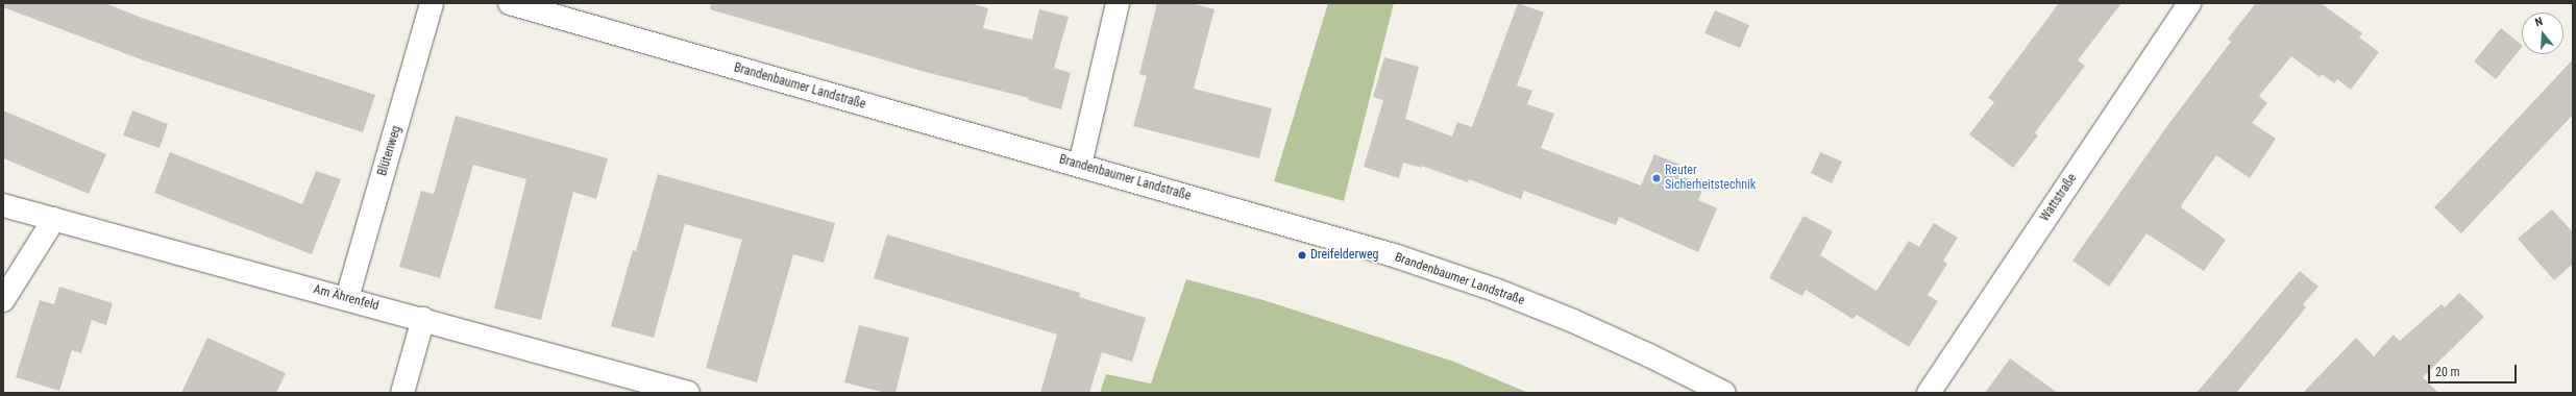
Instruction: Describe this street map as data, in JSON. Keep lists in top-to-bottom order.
{
  "streets": {
    "street": [
      "Brandenbaumer Landstraße",
      "Blütenweg",
      "Wattstraße",
      "Am Ährenfeld"
    ]
  },
  "crossings": [
    ["Blütenweg", "Am Ährenfeld"]
  ],
  "places": ["Reuter Sicherheitstechnik", "Dreifelderweg"],
  "scale_bar": "20 m",
  "north": "top"
}
